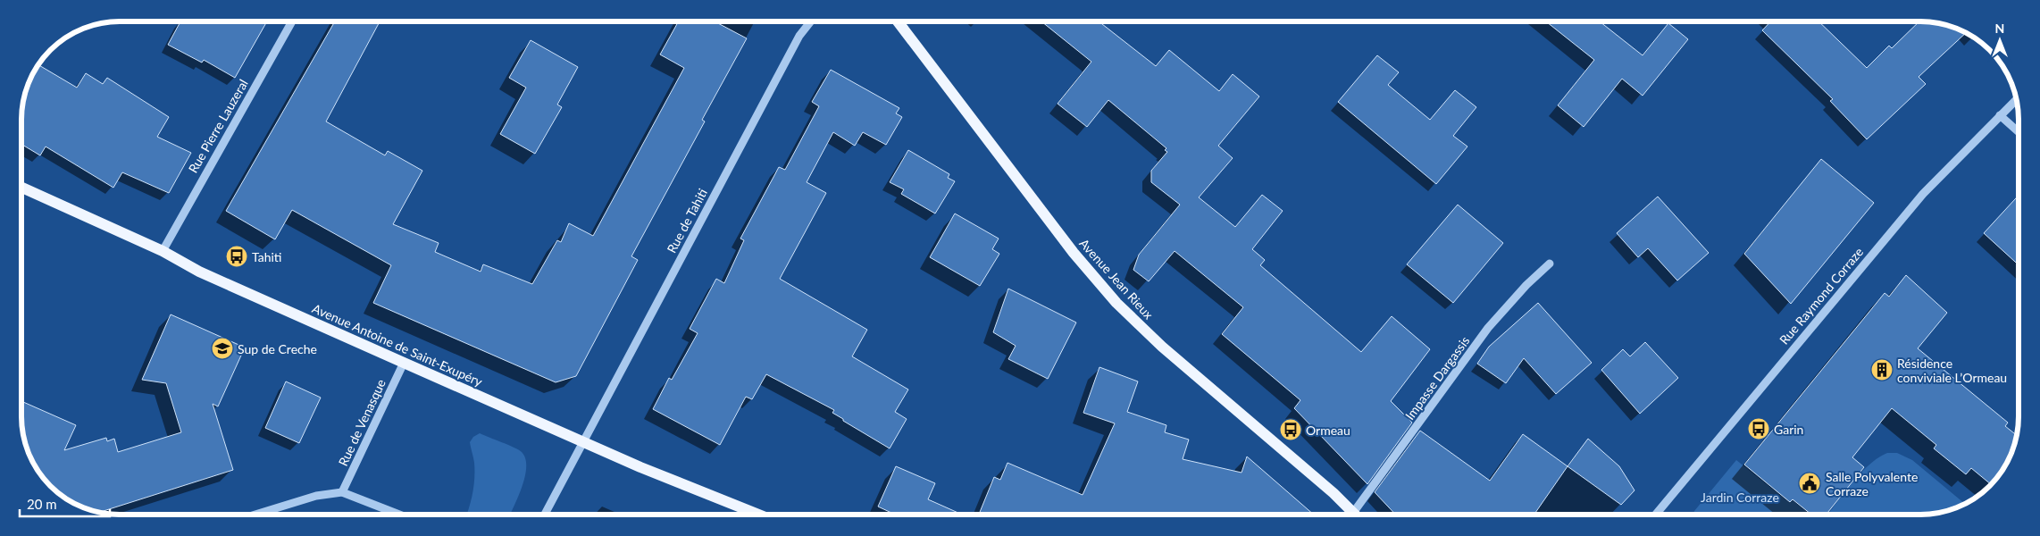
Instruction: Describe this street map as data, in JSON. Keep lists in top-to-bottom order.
{
  "streets": {
    "main road": ["Avenue Jean Rieux", "Avenue Antoine de Saint-Exupéry"],
    "street": [
      "Rue Pierre Lauzeral",
      "Rue de Tahiti",
      "Rue Raymond Corraze",
      "Impasse Dargassis",
      "Rue de Venasque"
    ]
  },
  "crossings": [
    ["Rue Pierre Lauzeral", "Avenue Antoine de Saint-Exupéry"],
    ["Rue de Tahiti", "Avenue Antoine de Saint-Exupéry"],
    ["Avenue Jean Rieux", "Impasse Dargassis"],
    ["Avenue Antoine de Saint-Exupéry", "Rue de Venasque"]
  ],
  "parks": ["Jardin Corraze"],
  "places": {
    "bus stop": ["Tahiti", "Garin", "Ormeau"],
    "school or university": ["Sup de Creche"],
    "building": ["Résidence conviviale L’Ormeau"],
    "public building": ["Salle Polyvalente Corraze"]
  },
  "scale_bar": "20 m",
  "north": "top"
}
